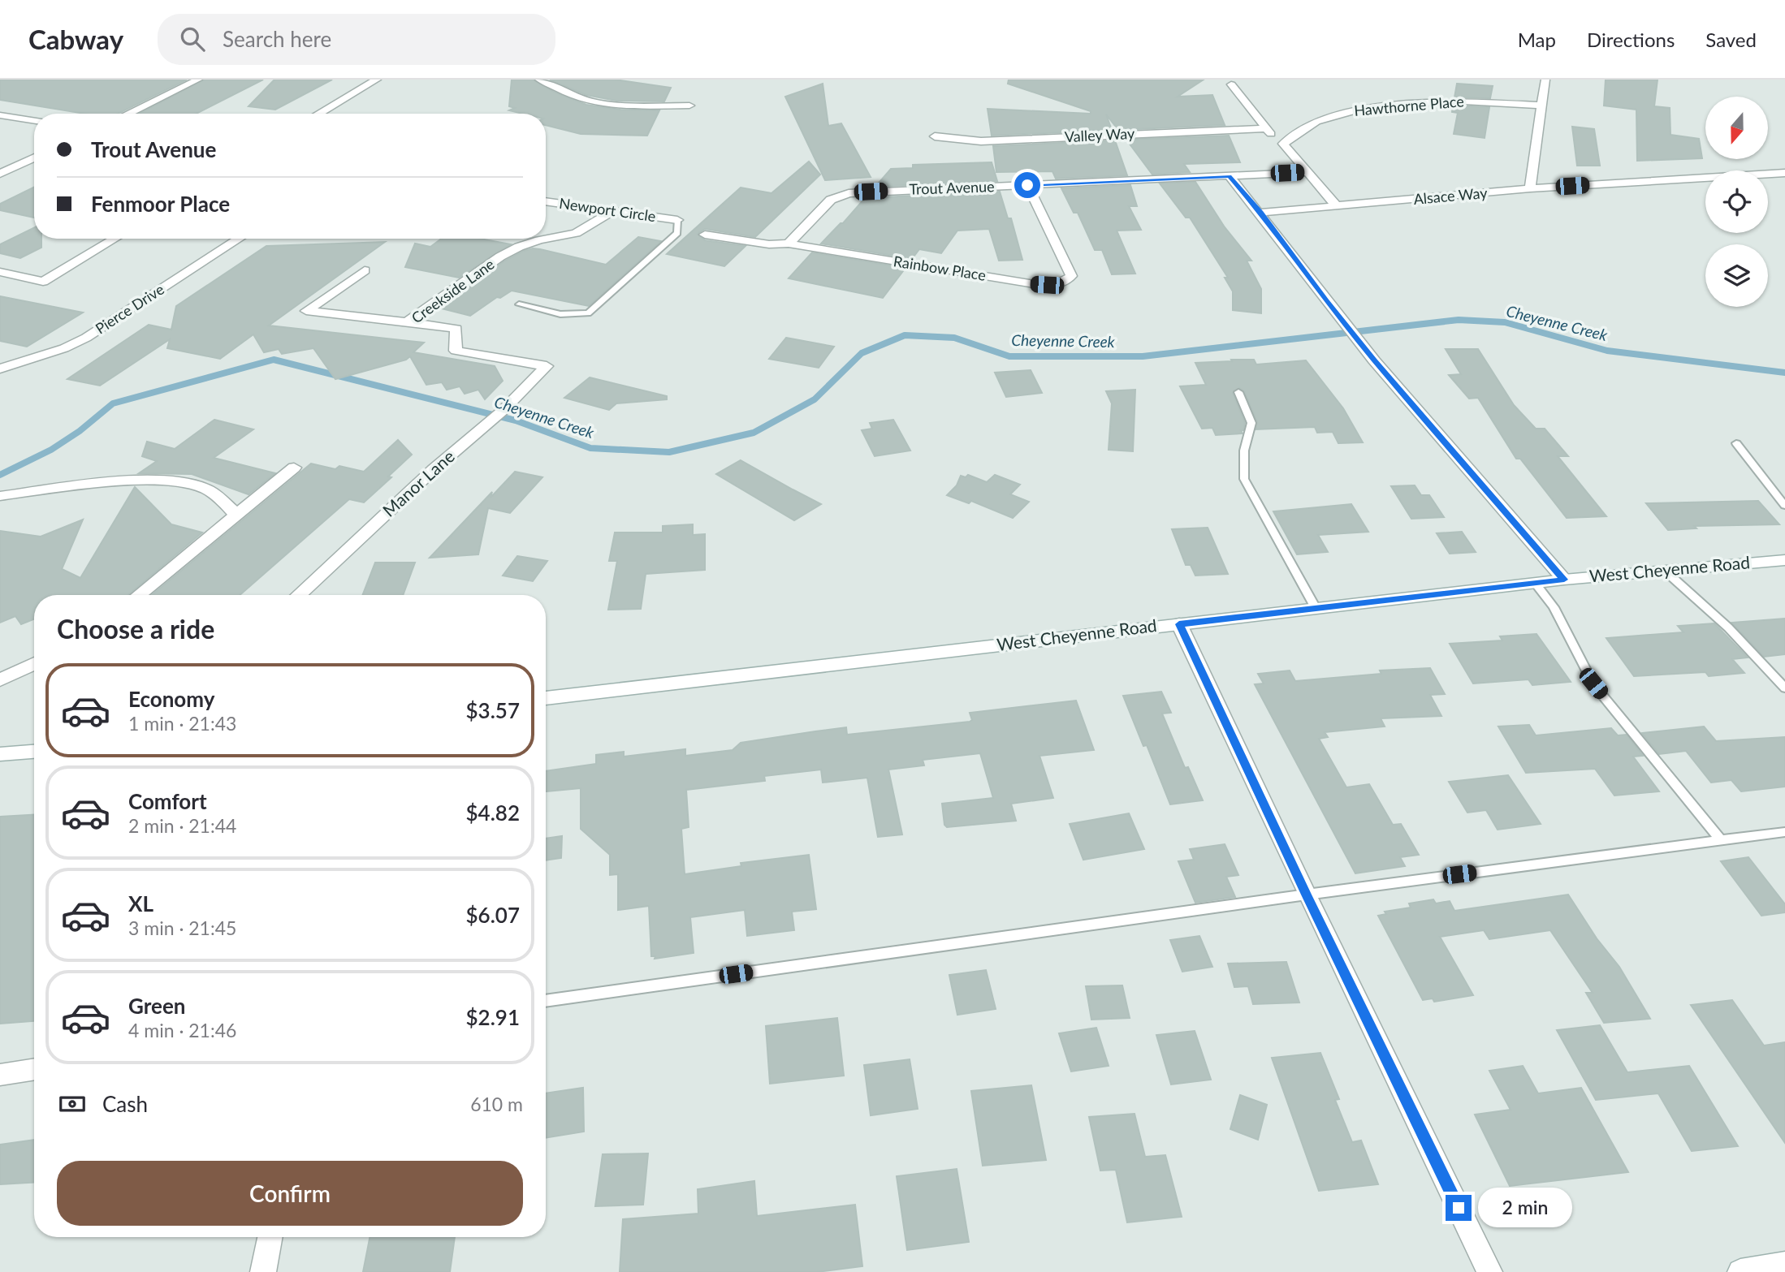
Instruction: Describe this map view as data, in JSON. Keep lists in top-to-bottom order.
{
  "streets": {
    "street": [
      "Hawthorne Place",
      "Valley Way",
      "Trout Avenue",
      "Alsace Way",
      "Newport Circle",
      "Rainbow Place",
      "Creekside Lane",
      "Pierce Drive",
      "Manor Lane",
      "West Cheyenne Road"
    ]
  },
  "crossings": [
    ["Trout Avenue", "Rainbow Place"],
    ["Newport Circle", "Creekside Lane"],
    ["Creekside Lane", "Manor Lane"]
  ],
  "water": ["Cheyenne Creek"],
  "north": "bottom",
  "page": {
    "header": "Cabway",
    "search": "Search here",
    "nav": ["Map", "Directions", "Saved"],
    "banner": ["Trout Avenue", "Fenmoor Place"],
    "heading": "Choose a ride",
    "list": [
      {
        "name": "Economy",
        "note": "1 min · 21:43",
        "value": "$3.57"
      },
      {
        "name": "Comfort",
        "note": "2 min · 21:44",
        "value": "$4.82"
      },
      {
        "name": "XL",
        "note": "3 min · 21:45",
        "value": "$6.07"
      },
      {
        "name": "Green",
        "note": "4 min · 21:46",
        "value": "$2.91"
      }
    ],
    "pay": ["Cash", "610 m"],
    "buttons": "Confirm",
    "bubble": "2 min"
  }
}
